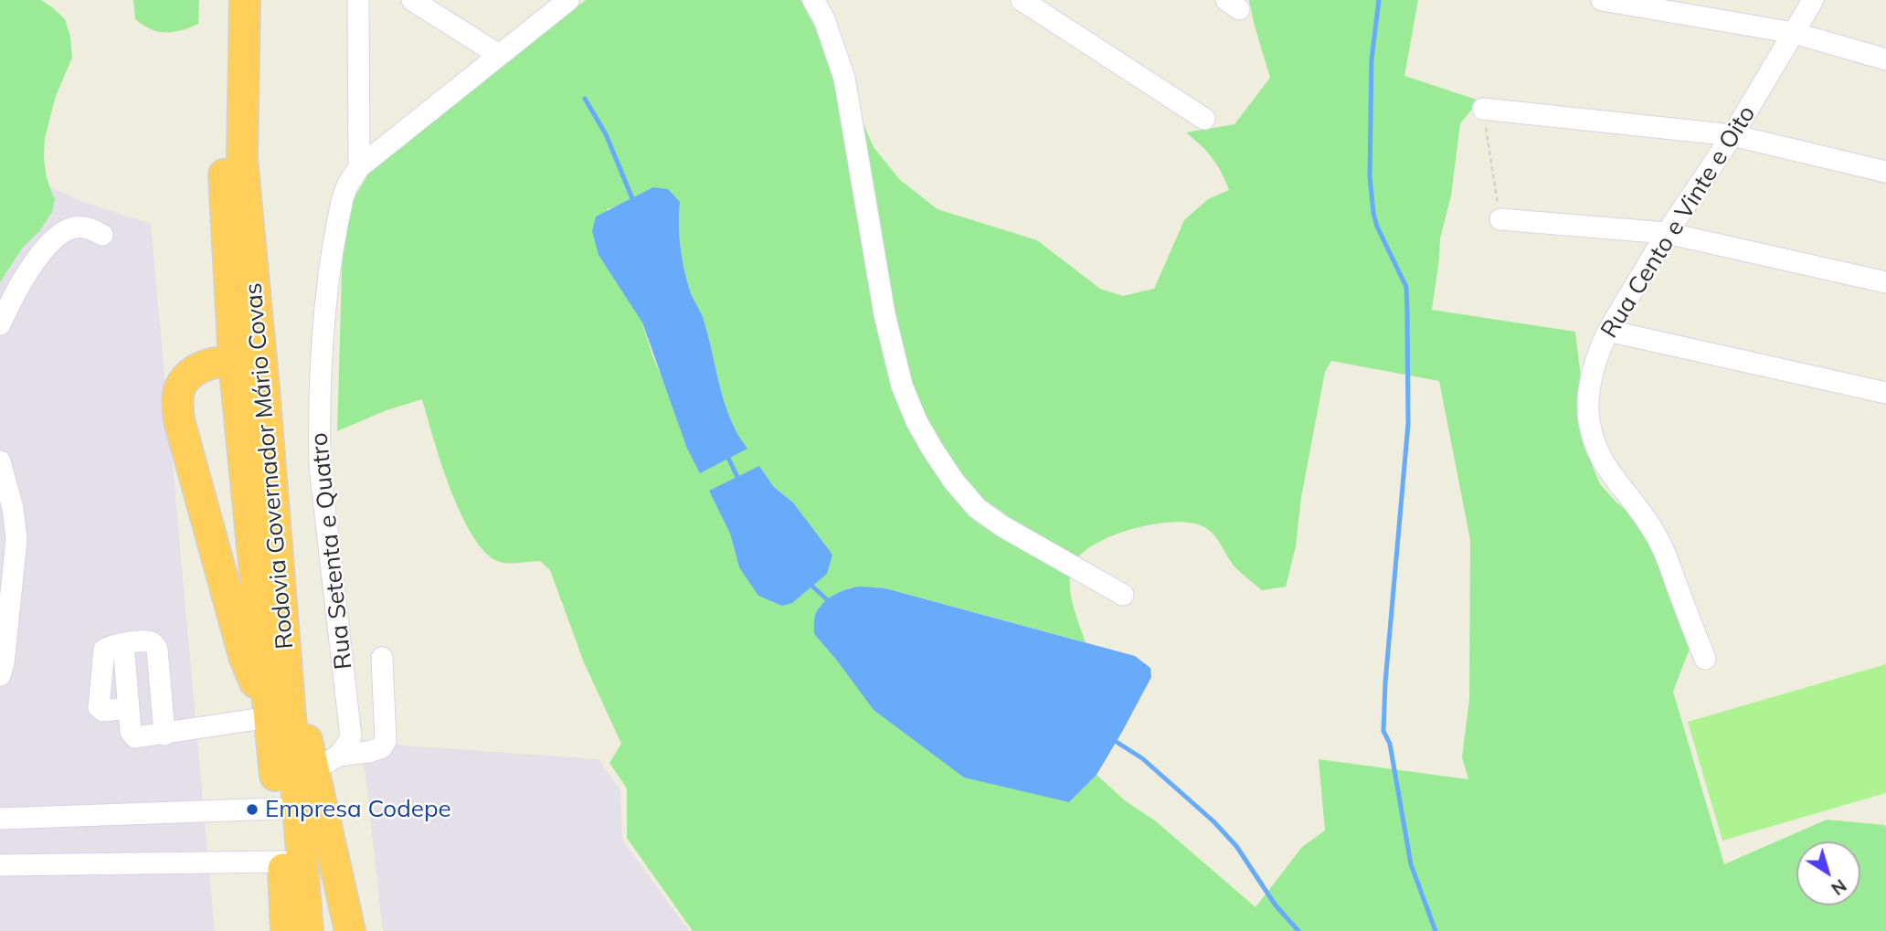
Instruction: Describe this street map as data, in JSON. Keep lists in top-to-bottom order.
{
  "streets": {
    "highway": ["Rodovia Governador Mário Covas"],
    "street": ["Rua Cento e Vinte e Oito", "Rua Setenta e Quatro"]
  },
  "places": ["Empresa Codepe"],
  "north": "bottom right"
}
